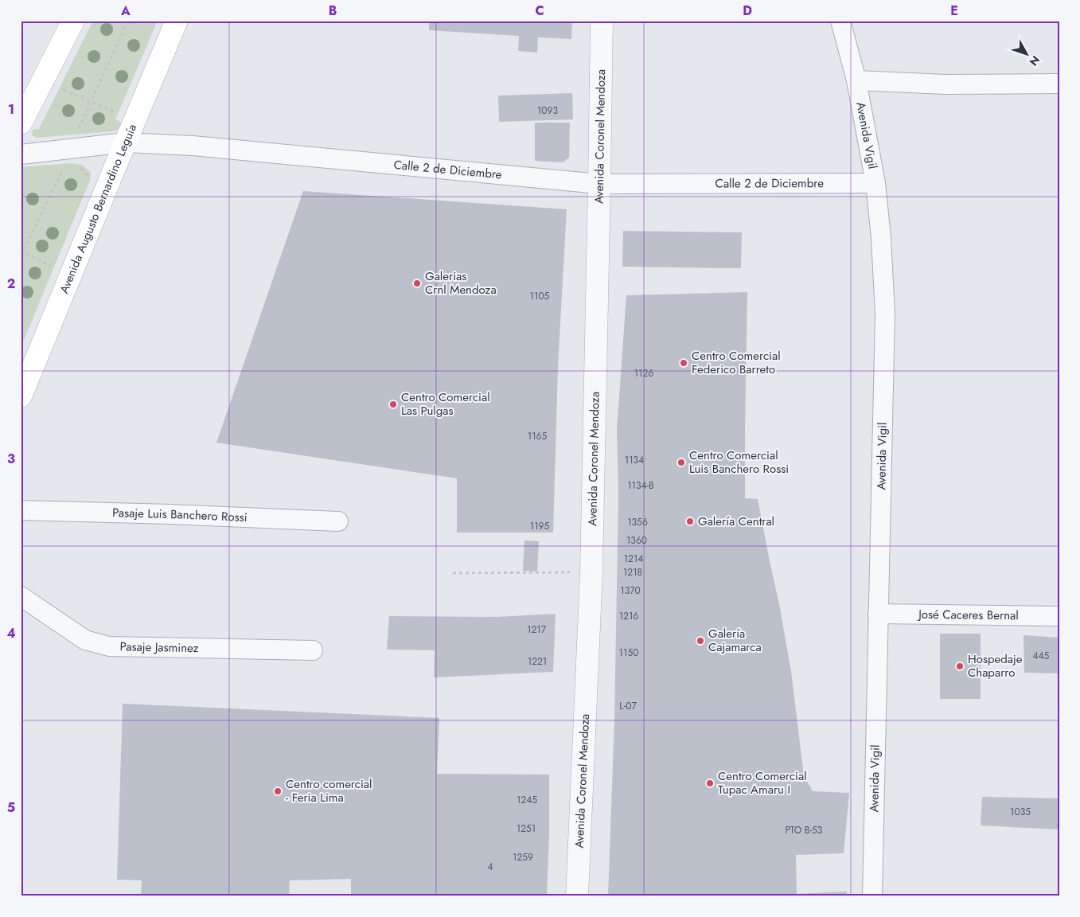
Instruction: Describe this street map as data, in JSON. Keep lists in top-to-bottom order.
{
  "streets": {
    "main road": ["Avenida Augusto Bernardino Leguía"],
    "street": [
      "Avenida Vigil",
      "Avenida Coronel Mendoza",
      "Calle 2 de Diciembre",
      "Pasaje Luis Banchero Rossi",
      "José Caceres Bernal",
      "Pasaje Jasminez"
    ]
  },
  "crossings": [
    ["Avenida Vigil", "Calle 2 de Diciembre"],
    ["Avenida Vigil", "José Caceres Bernal"],
    ["Avenida Coronel Mendoza", "Calle 2 de Diciembre"],
    ["Calle 2 de Diciembre", "Avenida Augusto Bernardino Leguía"]
  ],
  "places": [
    "Galerias Crnl Mendoza",
    "Centro Comercial Federico Barreto",
    "Centro Comercial Las Pulgas",
    "Centro Comercial Luis Banchero Rossi",
    "Galería Central",
    "Galería Cajamarca",
    "Hospedaje Chaparro",
    "Centro Comercial Tupac Amaru I",
    "Centro comercial - Feria Lima"
  ],
  "house_numbers": [
    "1093",
    "1105",
    "1126",
    "1165",
    "1134",
    "1134-B",
    "1356",
    "1195",
    "1360",
    "1214",
    "1218",
    "1370",
    "1216",
    "1217",
    "1150",
    "445",
    "1221",
    "L-07",
    "1245",
    "1035",
    "1251",
    "PTO B-53",
    "1259",
    "4"
  ],
  "north": "bottom right",
  "grid": {
    "columns": [
      "A",
      "B",
      "C",
      "D",
      "E"
    ],
    "rows": [
      "1",
      "2",
      "3",
      "4",
      "5"
    ]
  }
}
